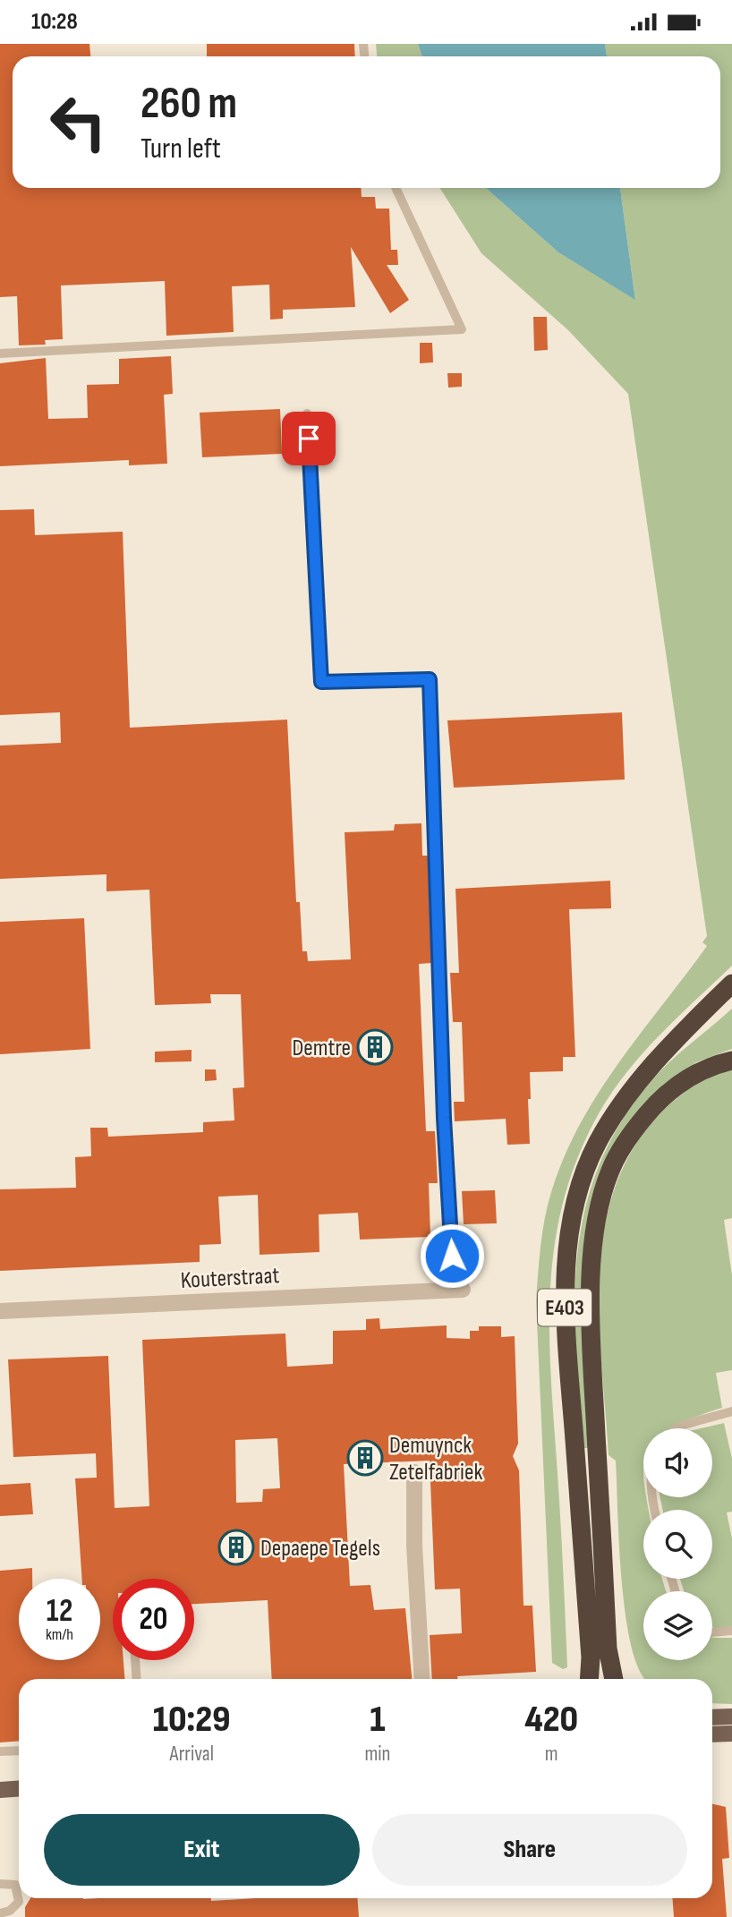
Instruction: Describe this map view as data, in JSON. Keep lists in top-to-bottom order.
{
  "streets": {
    "highway": ["E403"],
    "street": ["Kouterstraat"]
  },
  "places": {
    "building": ["Demtre", "Demuynck Zetelfabriek", "Depaepe Tegels"]
  },
  "page": {
    "status": "10:28",
    "turn": ["260 m", "Turn left"],
    "speed": "12 km/h",
    "limit": "20",
    "eta": [
      "10:29",
      "Arrival",
      "1",
      "min",
      "420",
      "m"
    ],
    "buttons": ["Exit", "Share"]
  }
}
